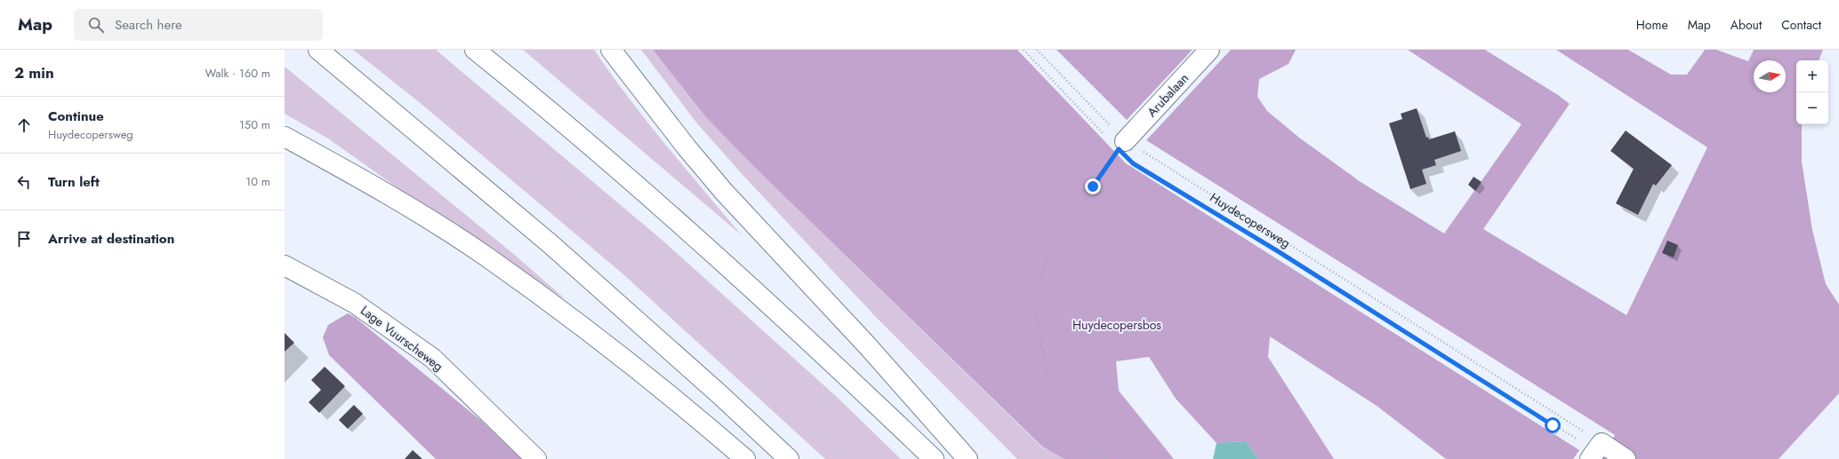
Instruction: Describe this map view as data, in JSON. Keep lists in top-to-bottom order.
{
  "streets": {
    "main road": ["Arubalaan", "Lage Vuurscheweg"],
    "path": ["Huydecopersweg"]
  },
  "crossings": [
    ["Arubalaan", "Huydecopersweg"]
  ],
  "parks": ["Huydecopersbos"],
  "north": "right",
  "page": {
    "header": "Map",
    "search": "Search here",
    "nav": [
      "Home",
      "Map",
      "About",
      "Contact"
    ],
    "heading": ["2 min", "Walk · 160 m"],
    "map_buttons": ["+", "−"],
    "list": [
      ["Continue", "Huydecopersweg", "150 m"],
      ["Turn left", "10 m"],
      "Arrive at destination"
    ]
  }
}
